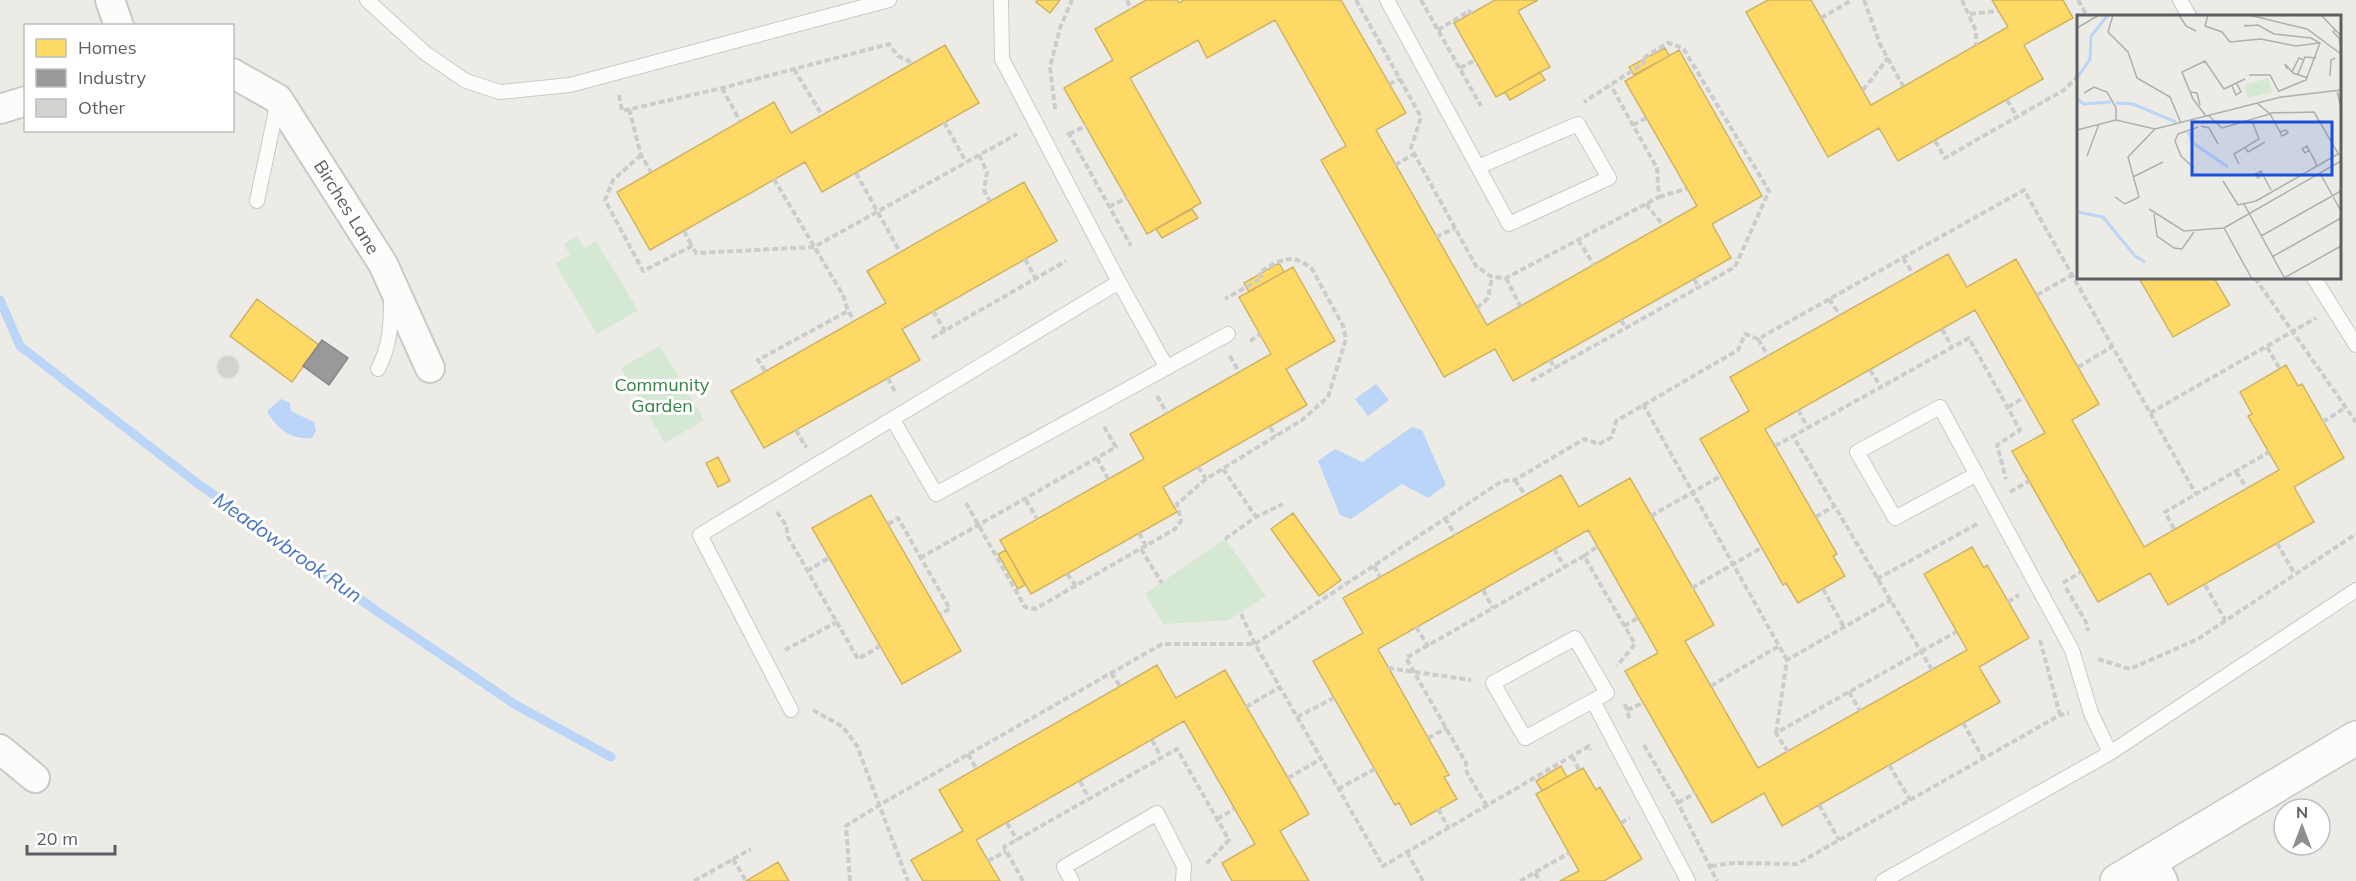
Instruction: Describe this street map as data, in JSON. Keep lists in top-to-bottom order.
{
  "streets": {
    "street": ["Birches Lane"]
  },
  "water": ["Meadowbrook Run"],
  "parks": ["Community Garden"],
  "legend": ["Homes", "Industry", "Other"],
  "scale_bar": "20 m",
  "north": "top"
}
